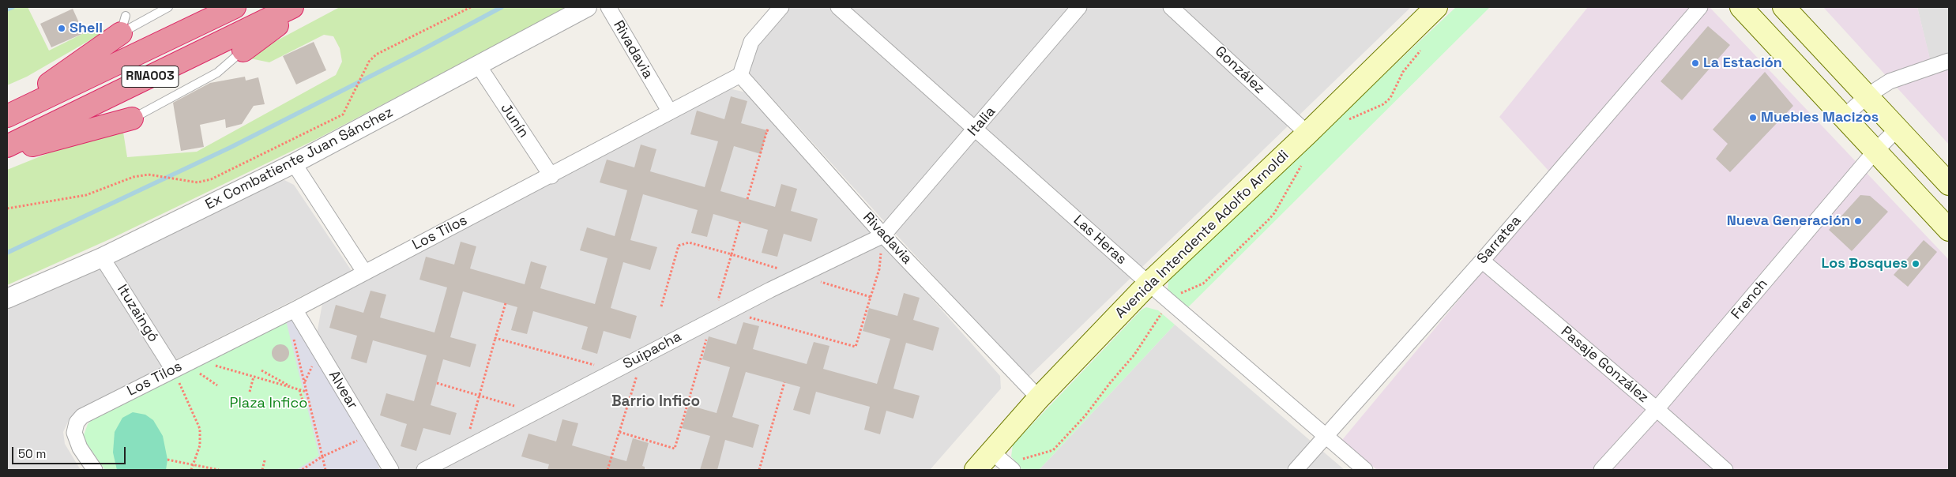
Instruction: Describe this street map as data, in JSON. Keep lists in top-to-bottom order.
{
  "streets": {
    "highway": ["RNA003"],
    "main road": ["Avenida Intendente Adolfo Arnoldi"],
    "street": [
      "Rivadavia",
      "González",
      "Junín",
      "Italia",
      "Ex Combatiente Juan Sánchez",
      "Los Tilos",
      "Las Heras",
      "Sarratea",
      "French",
      "Ituzaingó",
      "Suipacha",
      "Pasaje González",
      "Alvear"
    ]
  },
  "crossings": [
    ["Rivadavia", "Italia"],
    ["Rivadavia", "Los Tilos"],
    ["Rivadavia", "Avenida Intendente Adolfo Arnoldi"],
    ["Rivadavia", "Suipacha"],
    ["González", "Avenida Intendente Adolfo Arnoldi"],
    ["Junín", "Ex Combatiente Juan Sánchez"],
    ["Junín", "Los Tilos"],
    ["Italia", "Las Heras"],
    ["Italia", "Suipacha"],
    ["Ex Combatiente Juan Sánchez", "Ituzaingó"],
    ["Los Tilos", "Ituzaingó"],
    ["Los Tilos", "Alvear"],
    ["Avenida Intendente Adolfo Arnoldi", "Las Heras"],
    ["Las Heras", "Sarratea"],
    ["Sarratea", "Pasaje González"],
    ["French", "Pasaje González"]
  ],
  "districts": ["Barrio Infico"],
  "parks": ["Plaza Infico"],
  "places": [
    "Shell",
    "La Estación",
    "Muebles Macizos",
    "Nueva Generación",
    "Los Bosques"
  ],
  "scale_bar": "50 m"
}
